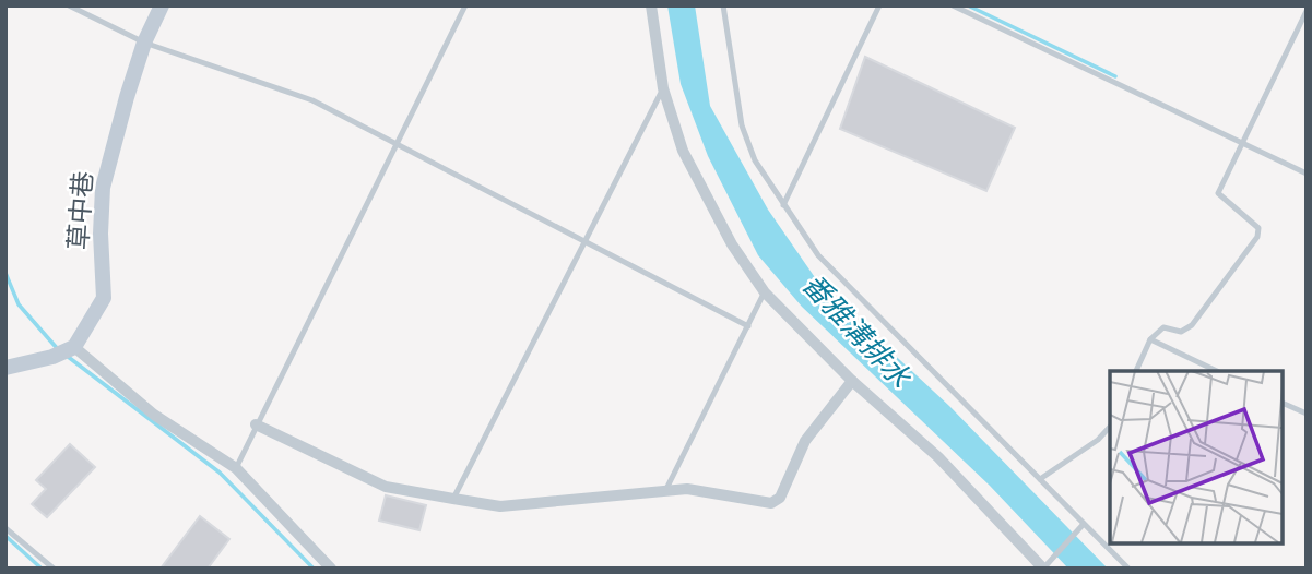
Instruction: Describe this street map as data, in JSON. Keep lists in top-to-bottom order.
{
  "streets": {
    "street": ["草中巷"]
  },
  "water": ["番雅溝排水"]
}
